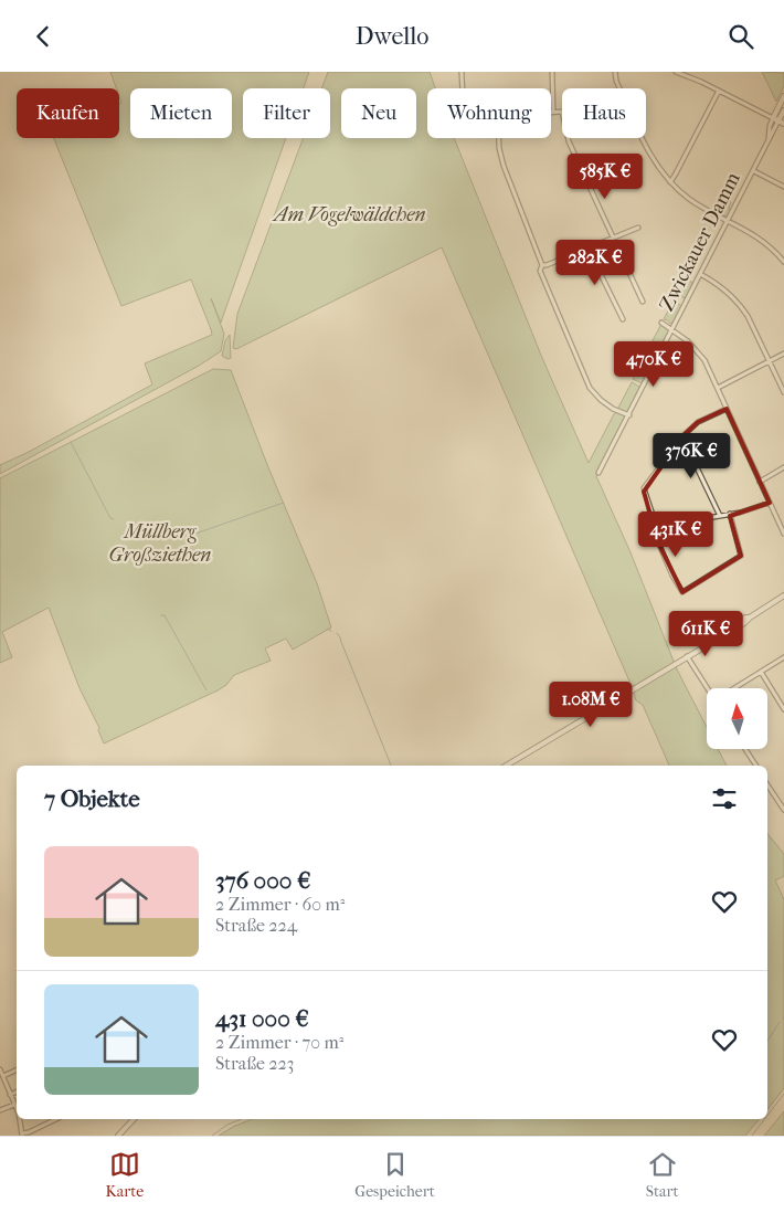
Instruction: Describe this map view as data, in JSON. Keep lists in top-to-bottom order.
{
  "streets": {
    "street": ["Zwickauer Damm"]
  },
  "parks": ["Am Vogelwäldchen", "Müllberg Großziethen"],
  "north": "top",
  "page": {
    "header": "Dwello",
    "chip": [
      "Kaufen",
      "Mieten",
      "Filter",
      "Neu",
      "Wohnung",
      "Haus"
    ],
    "price": [
      "585K €",
      "282K €",
      "470K €",
      "376K €",
      "431K €",
      "611K €",
      "1.08M €"
    ],
    "heading": "7 Objekte",
    "list": [
      {
        "name": "376 000 €",
        "note": "2 Zimmer · 60 m² · Straße 224"
      },
      {
        "name": "431 000 €",
        "note": "2 Zimmer · 70 m² · Straße 223"
      }
    ],
    "tabs": ["Karte", "Gespeichert", "Start"]
  }
}
